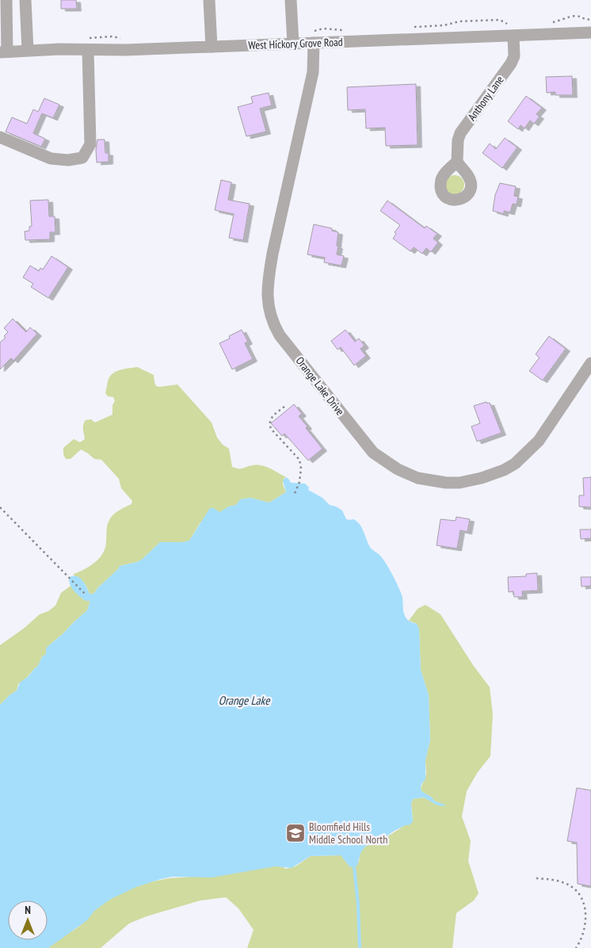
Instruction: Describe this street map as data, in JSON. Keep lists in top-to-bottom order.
{
  "streets": {
    "street": ["West Hickory Grove Road", "Anthony Lane", "Orange Lake Drive"]
  },
  "crossings": [
    ["West Hickory Grove Road", "Anthony Lane"],
    ["West Hickory Grove Road", "Orange Lake Drive"]
  ],
  "water": ["Orange Lake"],
  "places": {
    "school or university": ["Bloomfield Hills Middle School North"]
  },
  "north": "top"
}
